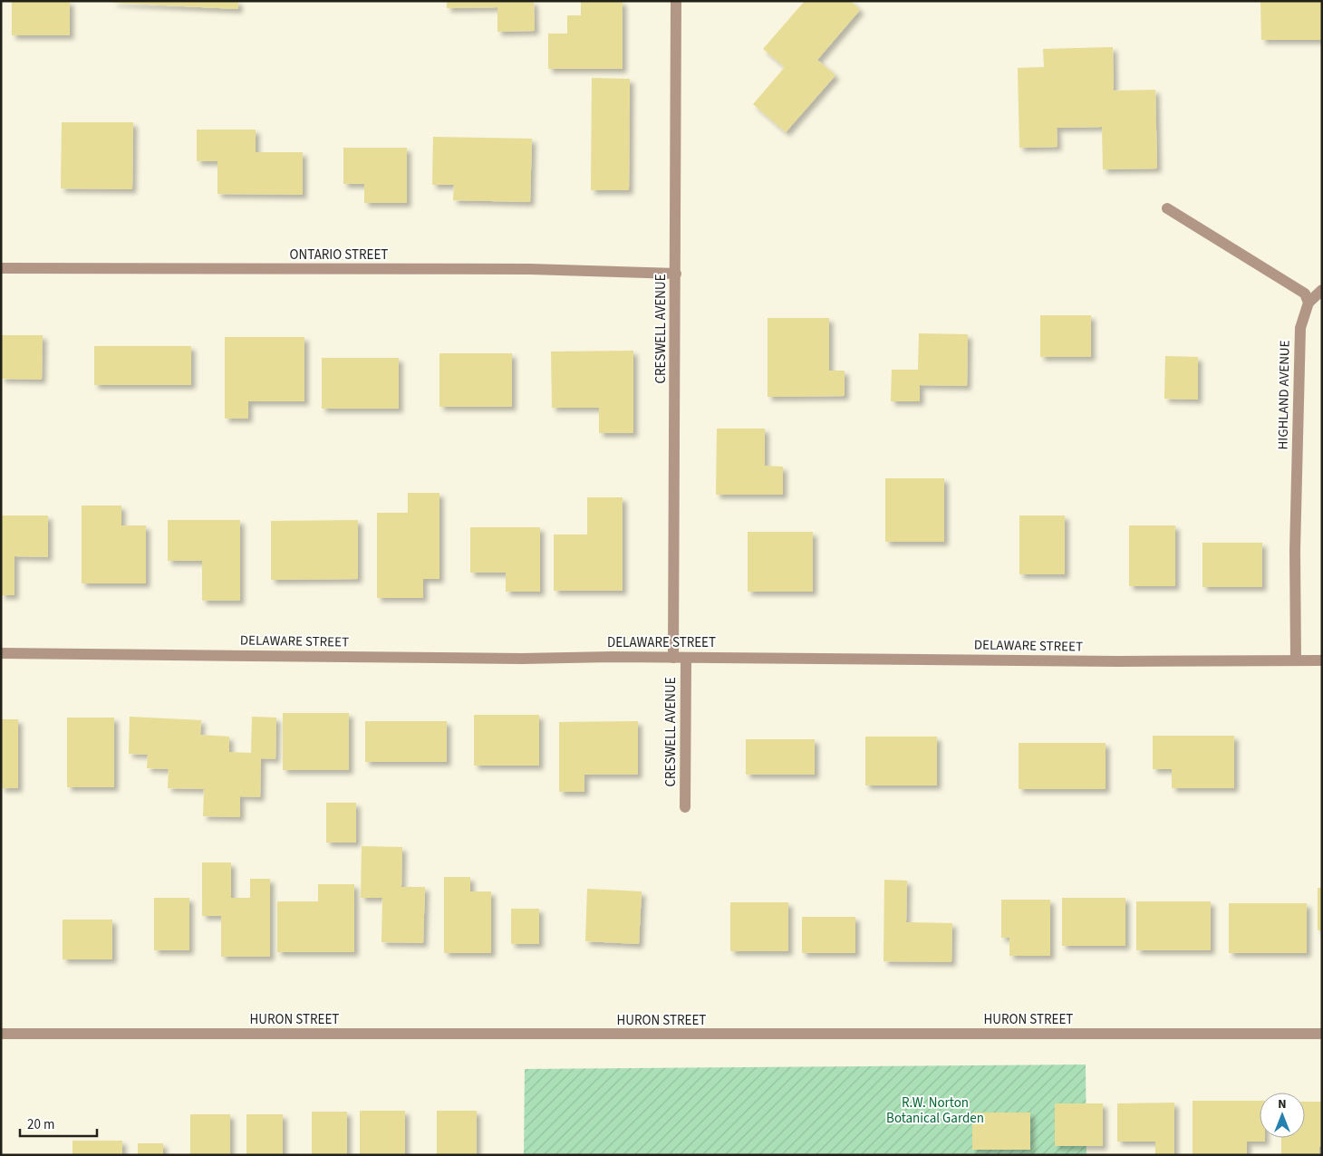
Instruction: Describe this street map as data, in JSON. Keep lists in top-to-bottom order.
{
  "streets": {
    "street": [
      "ONTARIO STREET",
      "CRESWELL AVENUE",
      "HIGHLAND AVENUE",
      "DELAWARE STREET",
      "HURON STREET"
    ]
  },
  "crossings": [
    ["ONTARIO STREET", "CRESWELL AVENUE"],
    ["CRESWELL AVENUE", "DELAWARE STREET"],
    ["HIGHLAND AVENUE", "DELAWARE STREET"]
  ],
  "parks": ["R.W. Norton Botanical Garden"],
  "scale_bar": "20 m",
  "north": "top"
}
